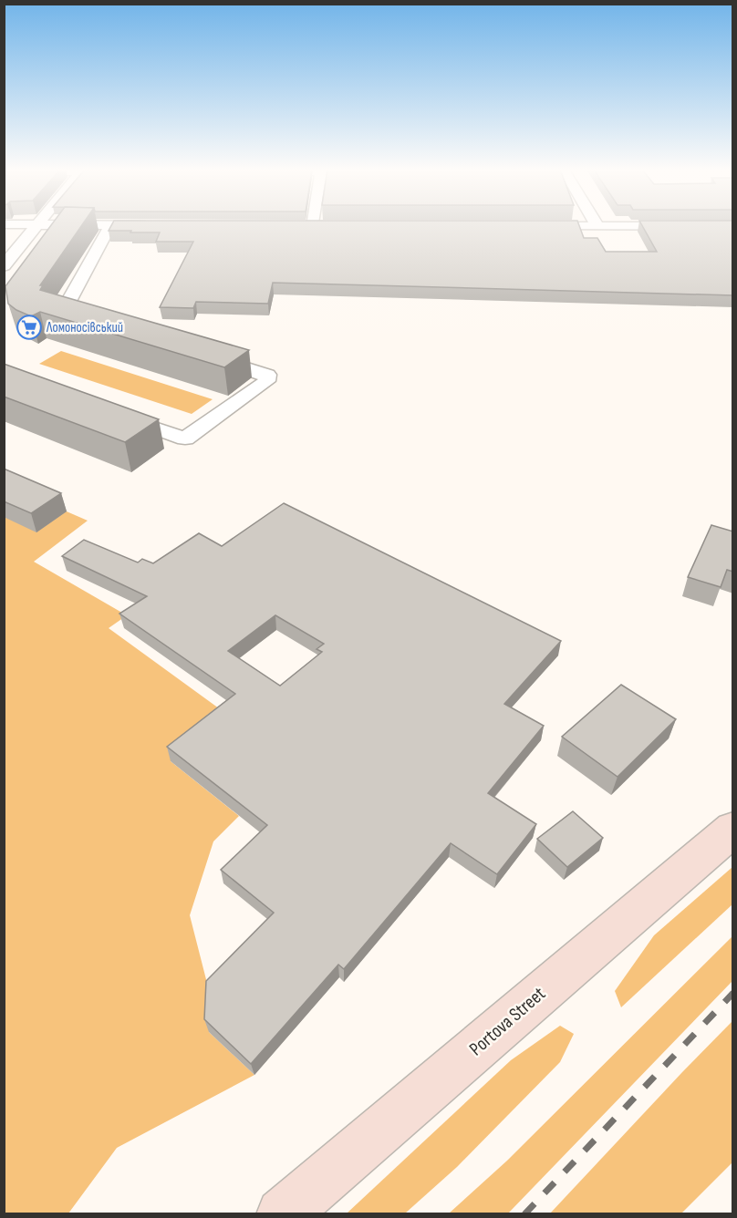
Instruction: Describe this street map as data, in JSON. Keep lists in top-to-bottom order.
{
  "streets": {
    "main road": ["Portova Street"]
  },
  "places": {
    "supermarket": ["Ломоносівський"]
  }
}
